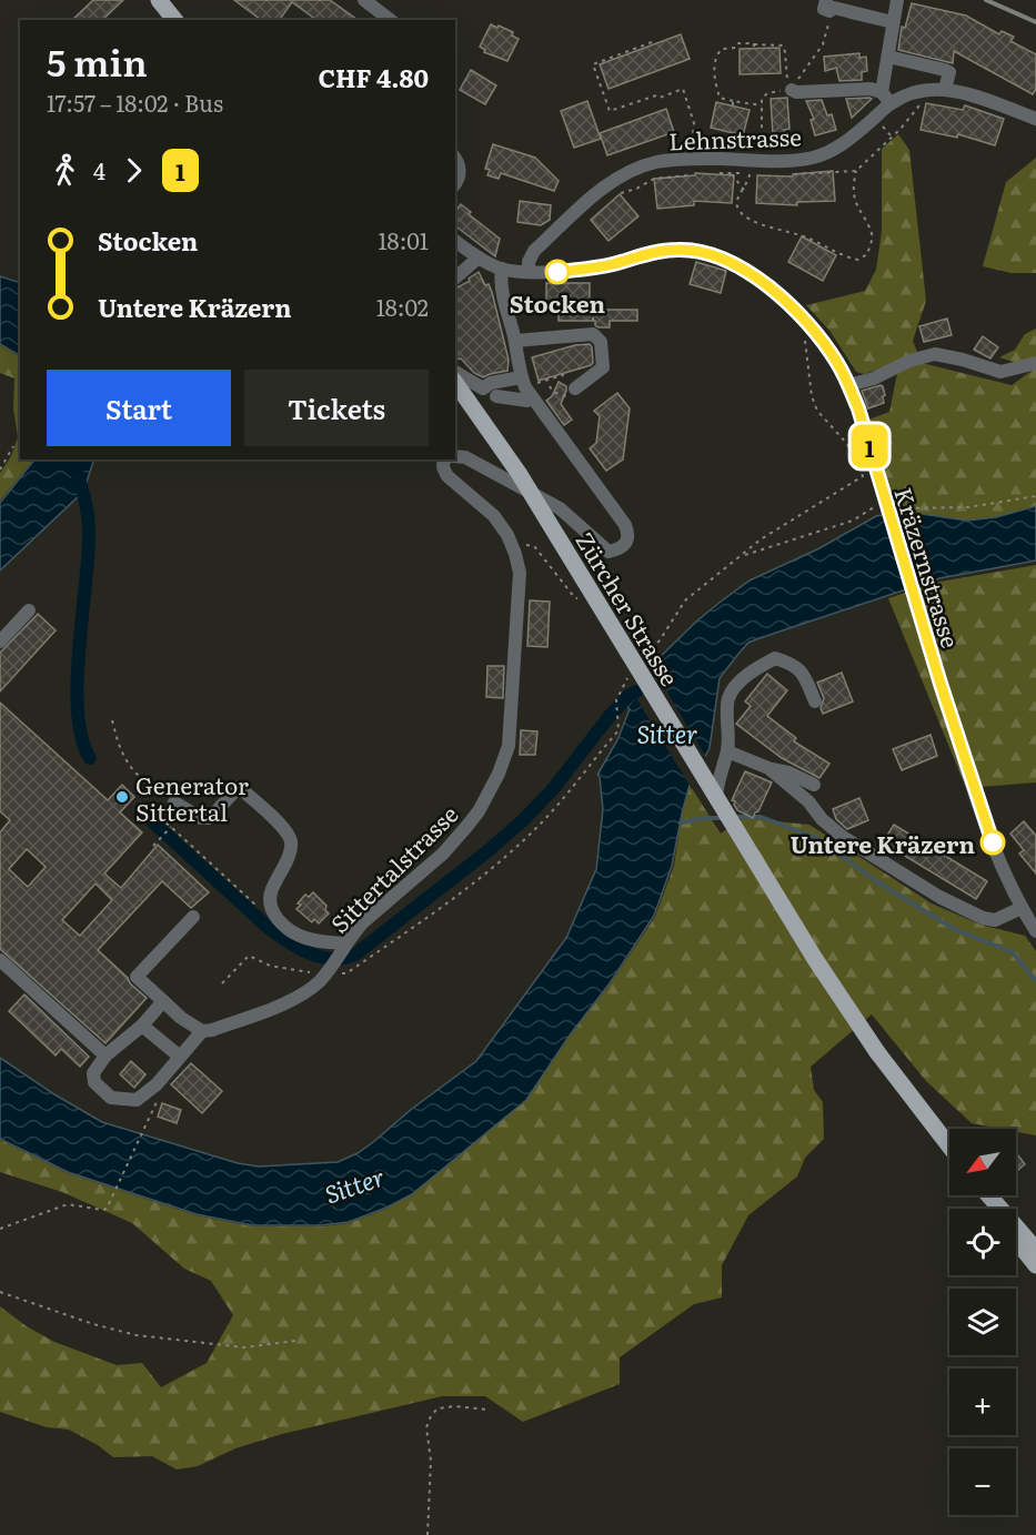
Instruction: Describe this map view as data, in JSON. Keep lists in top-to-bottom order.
{
  "streets": {
    "main road": ["Zürcher Strasse"],
    "street": ["Lehnstrasse", "Kräzernstrasse", "Sittertalstrasse"]
  },
  "crossings": [
    ["Lehnstrasse", "Kräzernstrasse"]
  ],
  "water": ["Sitter"],
  "places": ["Stocken", "Generator Sittertal", "Untere Kräzern"],
  "lines": ["bus line 1"],
  "north": "bottom left",
  "page": {
    "on_map": "1",
    "heading": ["5 min", "17:57 – 18:02 · Bus", "CHF 4.80"],
    "legs": ["4", "1"],
    "list": [
      {
        "name": "Stocken",
        "value": "18:01"
      },
      {
        "name": "Untere Kräzern",
        "value": "18:02"
      }
    ],
    "buttons": ["Start", "Tickets"],
    "map_buttons": ["+", "−"]
  }
}
